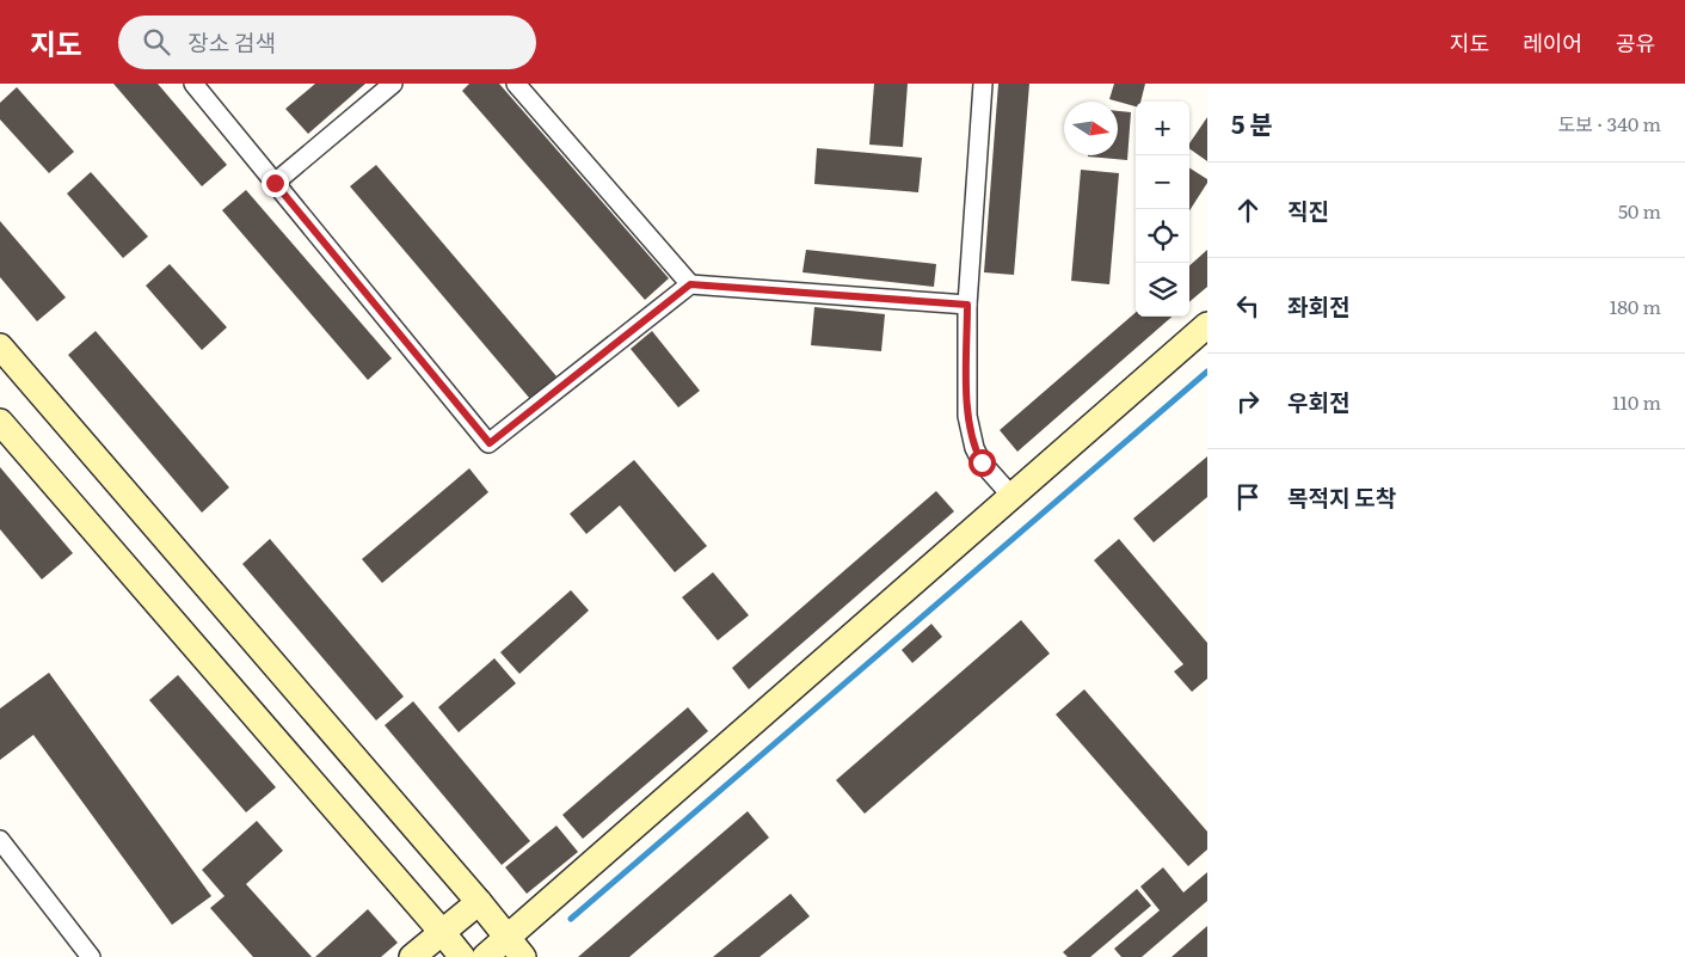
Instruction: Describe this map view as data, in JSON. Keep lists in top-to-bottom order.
{
  "north": "right",
  "page": {
    "header": "지도",
    "search": "장소 검색",
    "nav": ["지도", "레이어", "공유"],
    "heading": ["5 분", "도보 · 340 m"],
    "map_buttons": ["+", "−"],
    "list": [
      ["직진", "50 m"],
      ["좌회전", "180 m"],
      ["우회전", "110 m"],
      "목적지 도착"
    ]
  }
}
